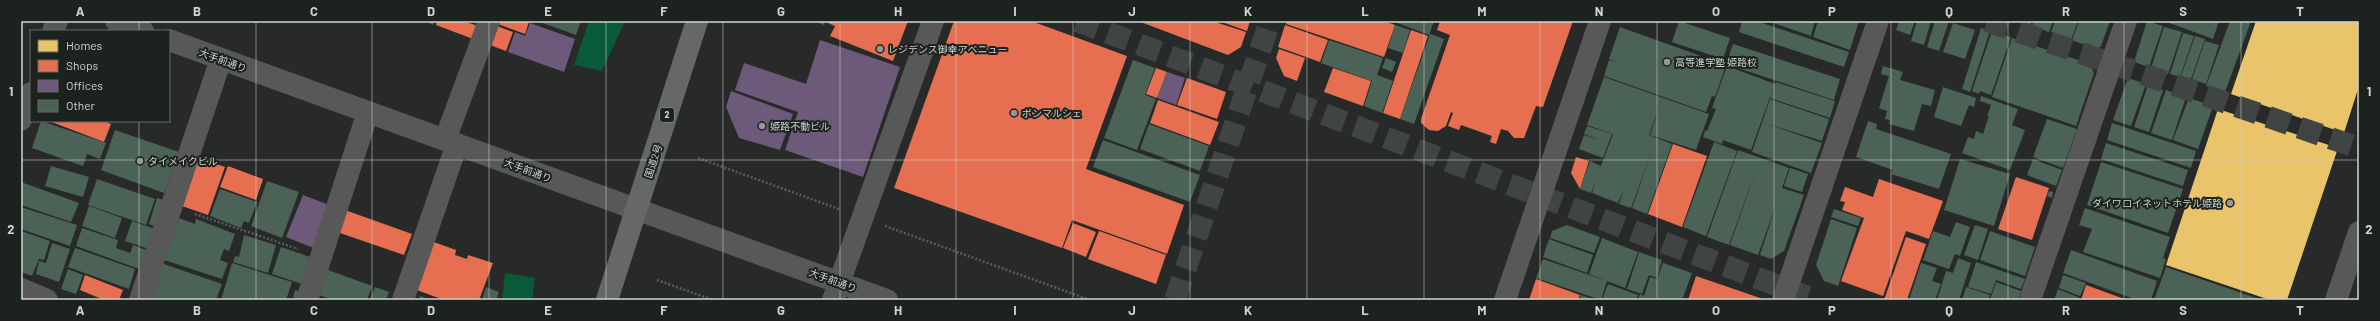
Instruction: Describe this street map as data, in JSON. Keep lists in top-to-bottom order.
{
  "streets": {
    "highway": ["2", "国道2号"],
    "street": ["大手前通り"]
  },
  "crossings": [
    ["大手前通り", "国道2号"]
  ],
  "places": [
    "レジデンス御幸アベニュー",
    "高等進学塾 姫路校",
    "ボンマルシェ",
    "姫路不動ビル",
    "タイメイクビル",
    "ダイワロイネットホテル姫路"
  ],
  "legend": [
    "Homes",
    "Shops",
    "Offices",
    "Other"
  ],
  "grid": {
    "columns": [
      "A",
      "B",
      "C",
      "D",
      "E",
      "F",
      "G",
      "H",
      "I",
      "J",
      "K",
      "L",
      "M",
      "N",
      "O",
      "P",
      "Q",
      "R",
      "S",
      "T"
    ],
    "rows": ["1", "2"]
  }
}
